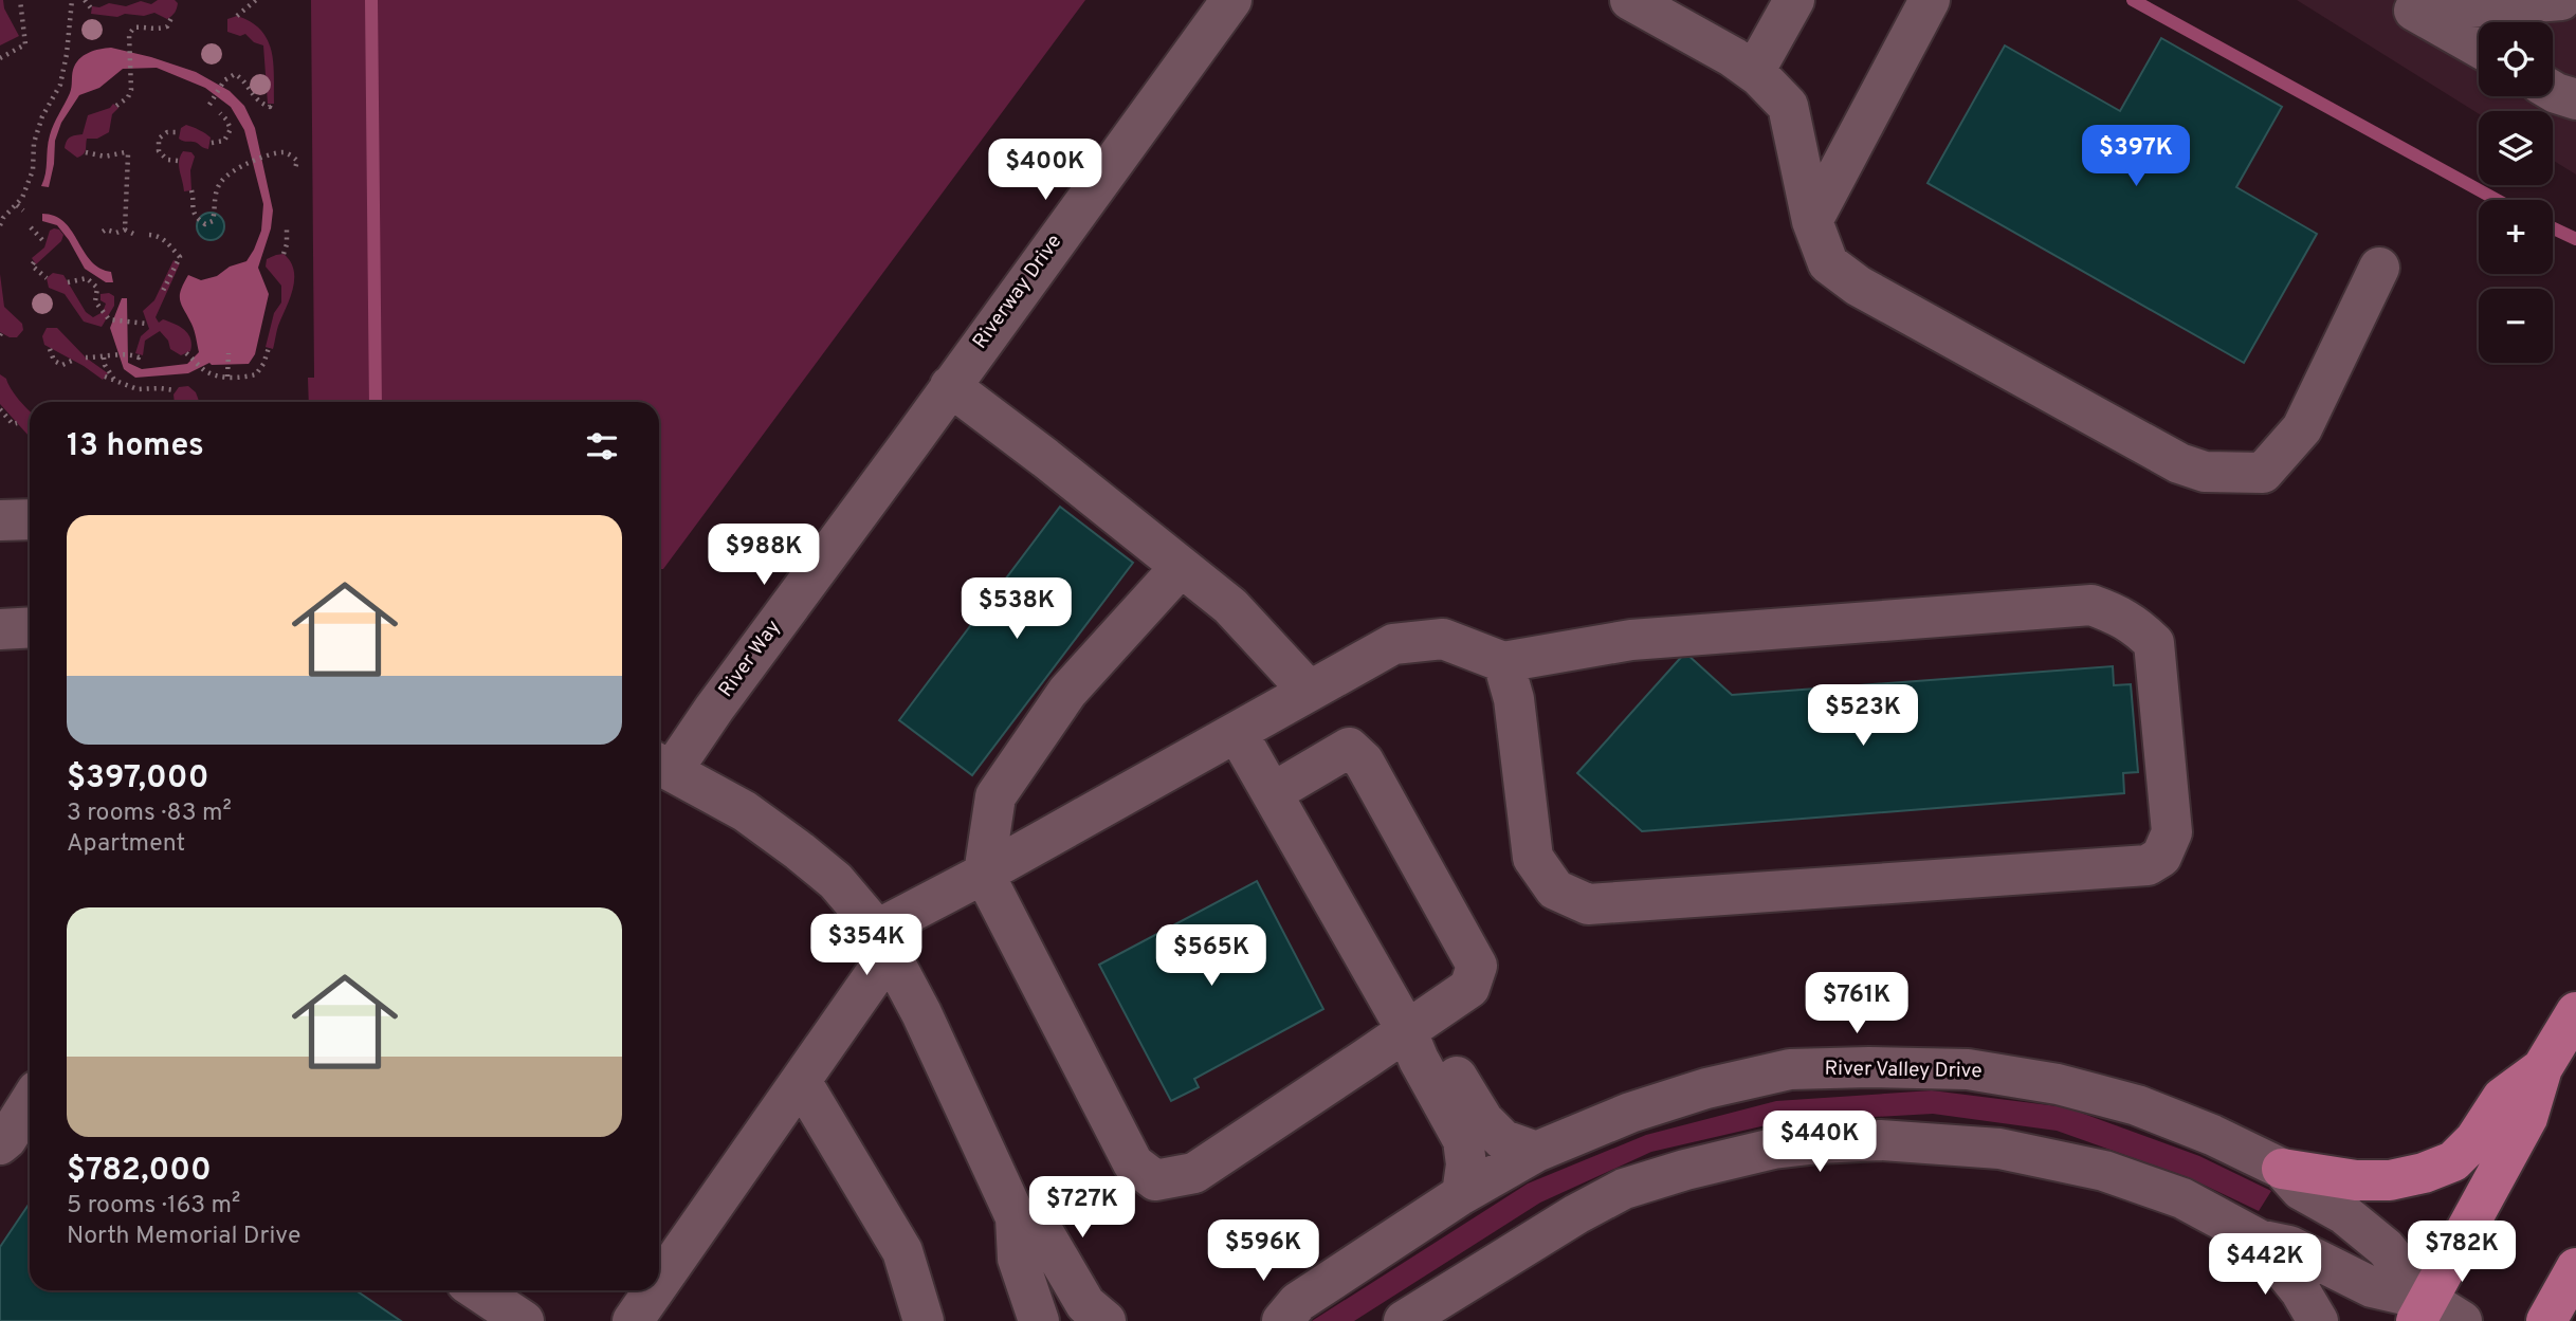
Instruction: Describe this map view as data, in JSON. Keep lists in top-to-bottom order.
{
  "streets": {
    "street": ["Riverway Drive", "River Way", "River Valley Drive"]
  },
  "crossings": [
    ["Riverway Drive", "River Way"]
  ],
  "page": {
    "map_buttons": ["+", "−"],
    "price": [
      "$397K",
      "$400K",
      "$988K",
      "$538K",
      "$523K",
      "$354K",
      "$565K",
      "$761K",
      "$440K",
      "$727K",
      "$596K",
      "$782K",
      "$442K"
    ],
    "heading": "13 homes",
    "list": [
      {
        "name": "$397,000",
        "note": "3 rooms · 83 m² · Apartment"
      },
      {
        "name": "$782,000",
        "note": "5 rooms · 163 m² · North Memorial Drive"
      }
    ]
  }
}
